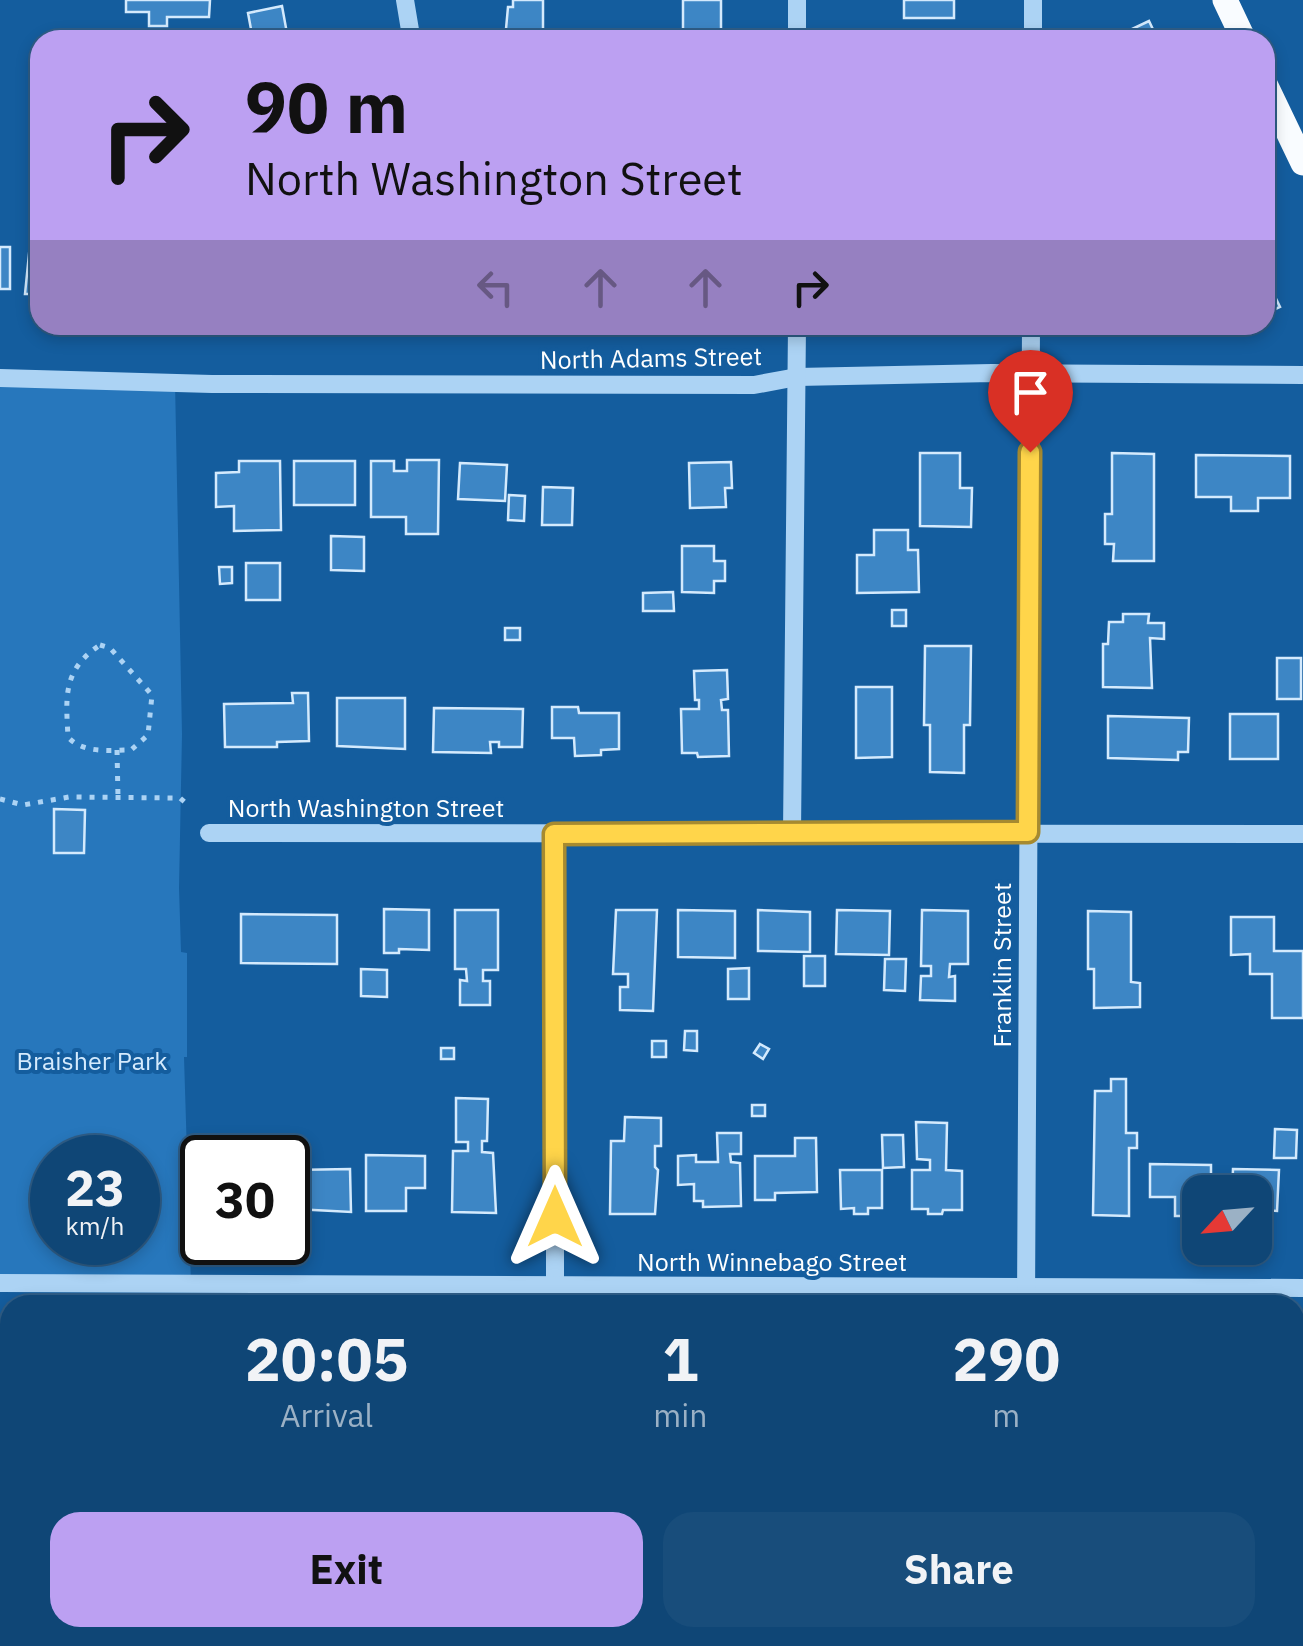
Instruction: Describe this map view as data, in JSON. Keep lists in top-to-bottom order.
{
  "streets": {
    "street": [
      "North Adams Street",
      "North Washington Street",
      "Franklin Street",
      "North Winnebago Street"
    ]
  },
  "crossings": [
    ["North Adams Street", "Franklin Street"],
    ["North Washington Street", "Franklin Street"]
  ],
  "parks": ["Braisher Park"],
  "north": "bottom left",
  "page": {
    "turn": ["90 m", "North Washington Street"],
    "speed": "23 km/h",
    "limit": "30",
    "eta": [
      "20:05",
      "Arrival",
      "1",
      "min",
      "290",
      "m"
    ],
    "buttons": ["Exit", "Share"]
  }
}
